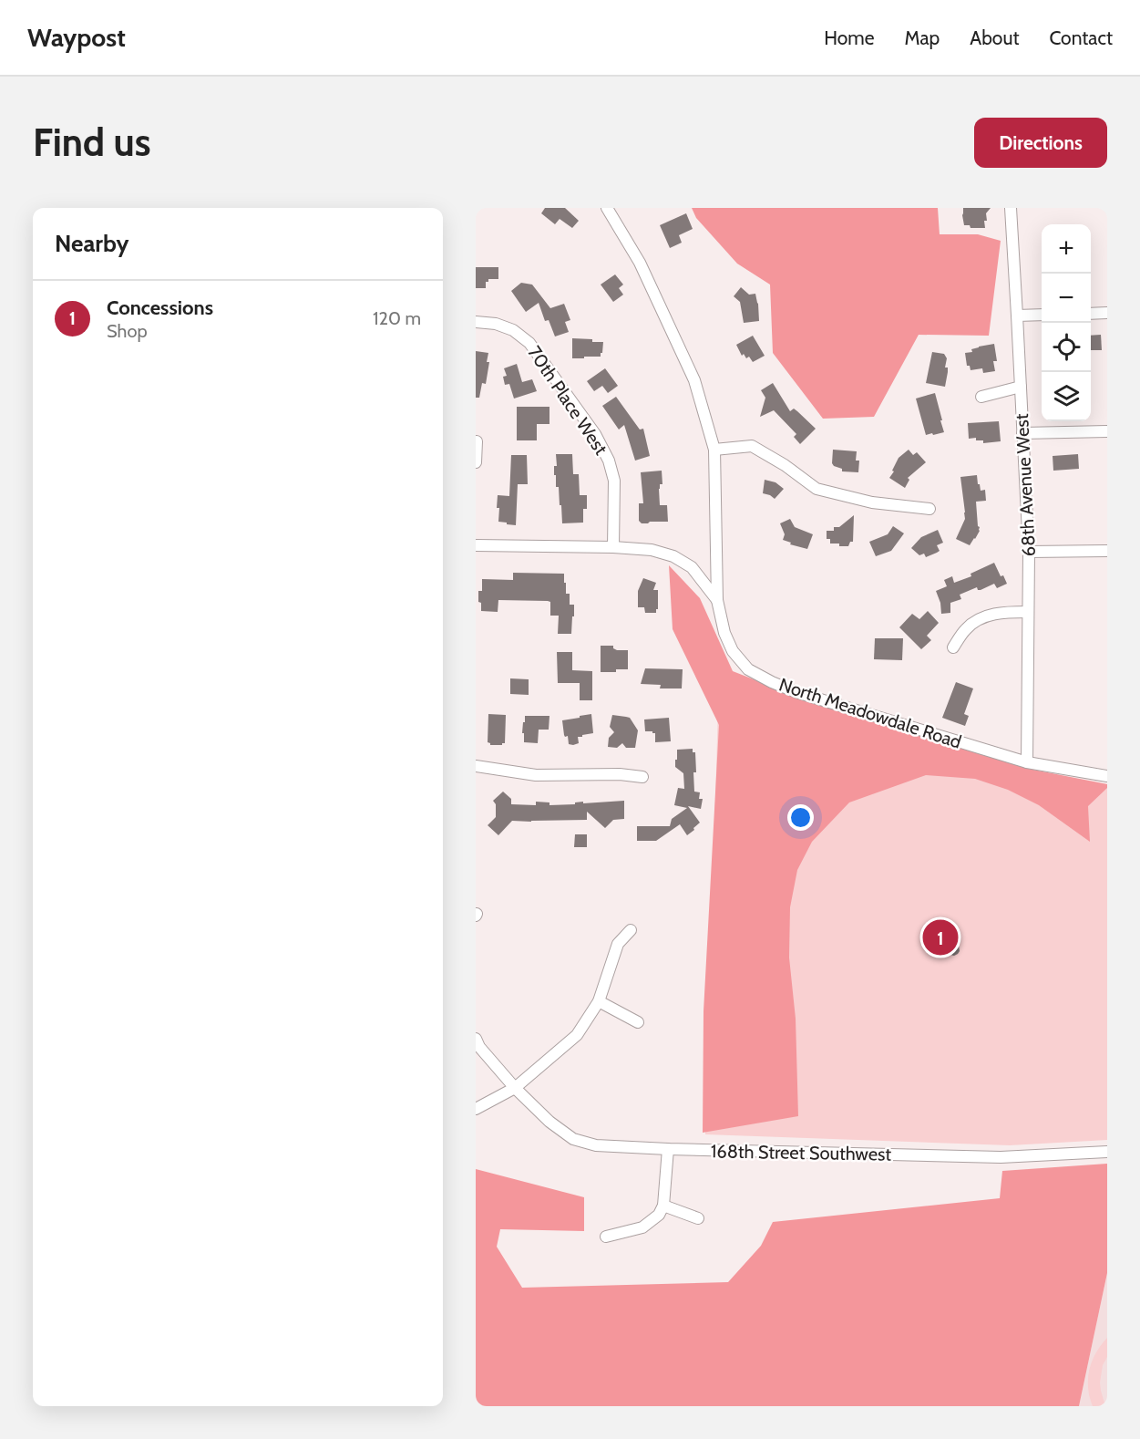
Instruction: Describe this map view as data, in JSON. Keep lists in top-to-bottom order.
{
  "streets": {
    "street": [
      "70th Place West",
      "68th Avenue West",
      "North Meadowdale Road",
      "168th Street Southwest"
    ]
  },
  "crossings": [
    ["68th Avenue West", "North Meadowdale Road"]
  ],
  "page": {
    "header": "Waypost",
    "nav": [
      "Home",
      "Map",
      "About",
      "Contact"
    ],
    "buttons": "Directions",
    "title": "Find us",
    "heading": "Nearby",
    "map_buttons": ["+", "−"],
    "list": [
      {
        "mark": "1",
        "name": "Concessions",
        "note": "Shop",
        "value": "120 m"
      }
    ],
    "pins": "1"
  }
}
